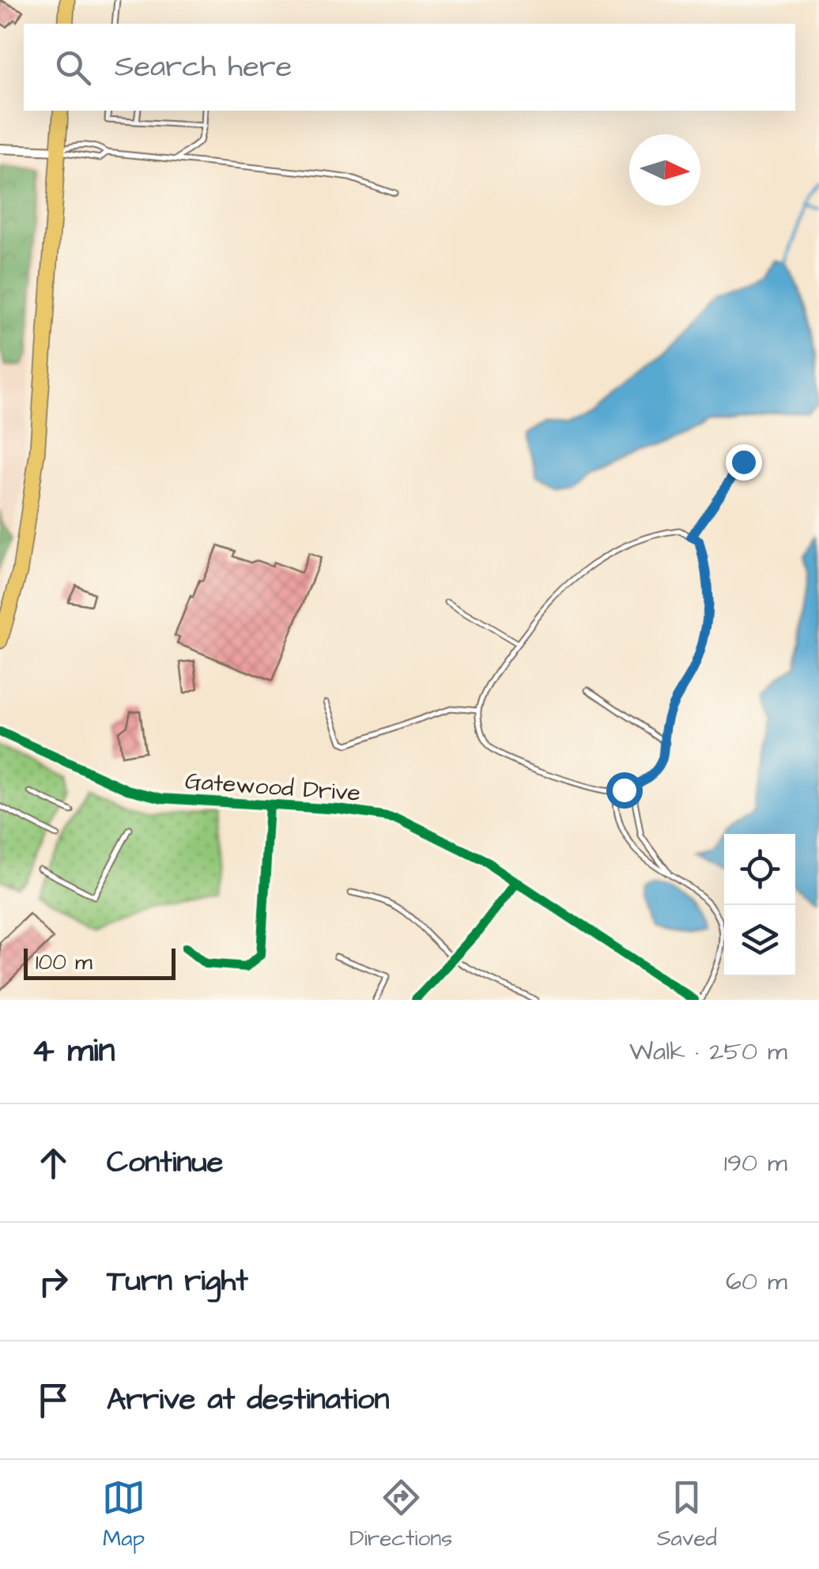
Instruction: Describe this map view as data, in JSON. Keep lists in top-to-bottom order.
{
  "streets": {
    "street": ["Gatewood Drive"]
  },
  "scale_bar": "100 m",
  "north": "right",
  "page": {
    "search": "Search here",
    "scale": "100 m",
    "heading": ["4 min", "Walk · 250 m"],
    "list": [
      ["Continue", "190 m"],
      ["Turn right", "60 m"],
      "Arrive at destination"
    ],
    "nav": ["Map", "Directions", "Saved"]
  }
}
